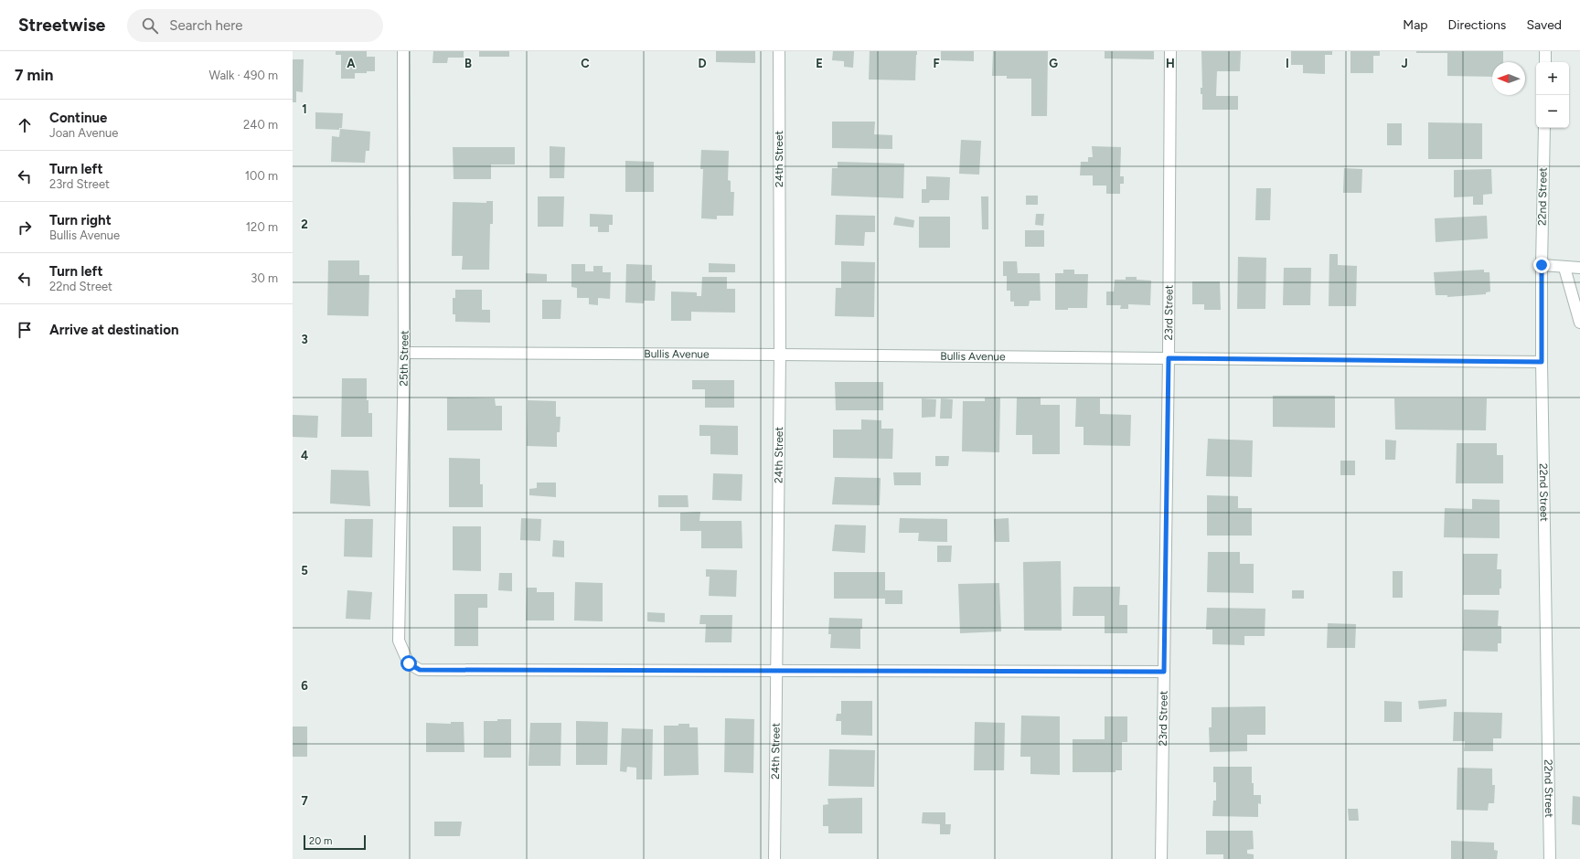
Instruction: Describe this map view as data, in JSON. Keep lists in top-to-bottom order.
{
  "streets": {
    "street": [
      "24th Street",
      "22nd Street",
      "23rd Street",
      "Bullis Avenue",
      "25th Street"
    ]
  },
  "crossings": [
    ["24th Street", "Bullis Avenue"],
    ["24th Street", "25th Street"],
    ["22nd Street", "Bullis Avenue"],
    ["23rd Street", "Bullis Avenue"],
    ["Bullis Avenue", "25th Street"]
  ],
  "scale_bar": "20 m",
  "north": "left",
  "page": {
    "header": "Streetwise",
    "search": "Search here",
    "nav": ["Map", "Directions", "Saved"],
    "heading": ["7 min", "Walk · 490 m"],
    "map_buttons": ["+", "−"],
    "list": [
      ["Continue", "Joan Avenue", "240 m"],
      ["Turn left", "23rd Street", "100 m"],
      ["Turn right", "Bullis Avenue", "120 m"],
      ["Turn left", "22nd Street", "30 m"],
      "Arrive at destination"
    ],
    "scale": "20 m"
  },
  "grid": {
    "columns": [
      "A",
      "B",
      "C",
      "D",
      "E",
      "F",
      "G",
      "H",
      "I",
      "J"
    ],
    "rows": [
      "1",
      "2",
      "3",
      "4",
      "5",
      "6",
      "7"
    ]
  }
}
